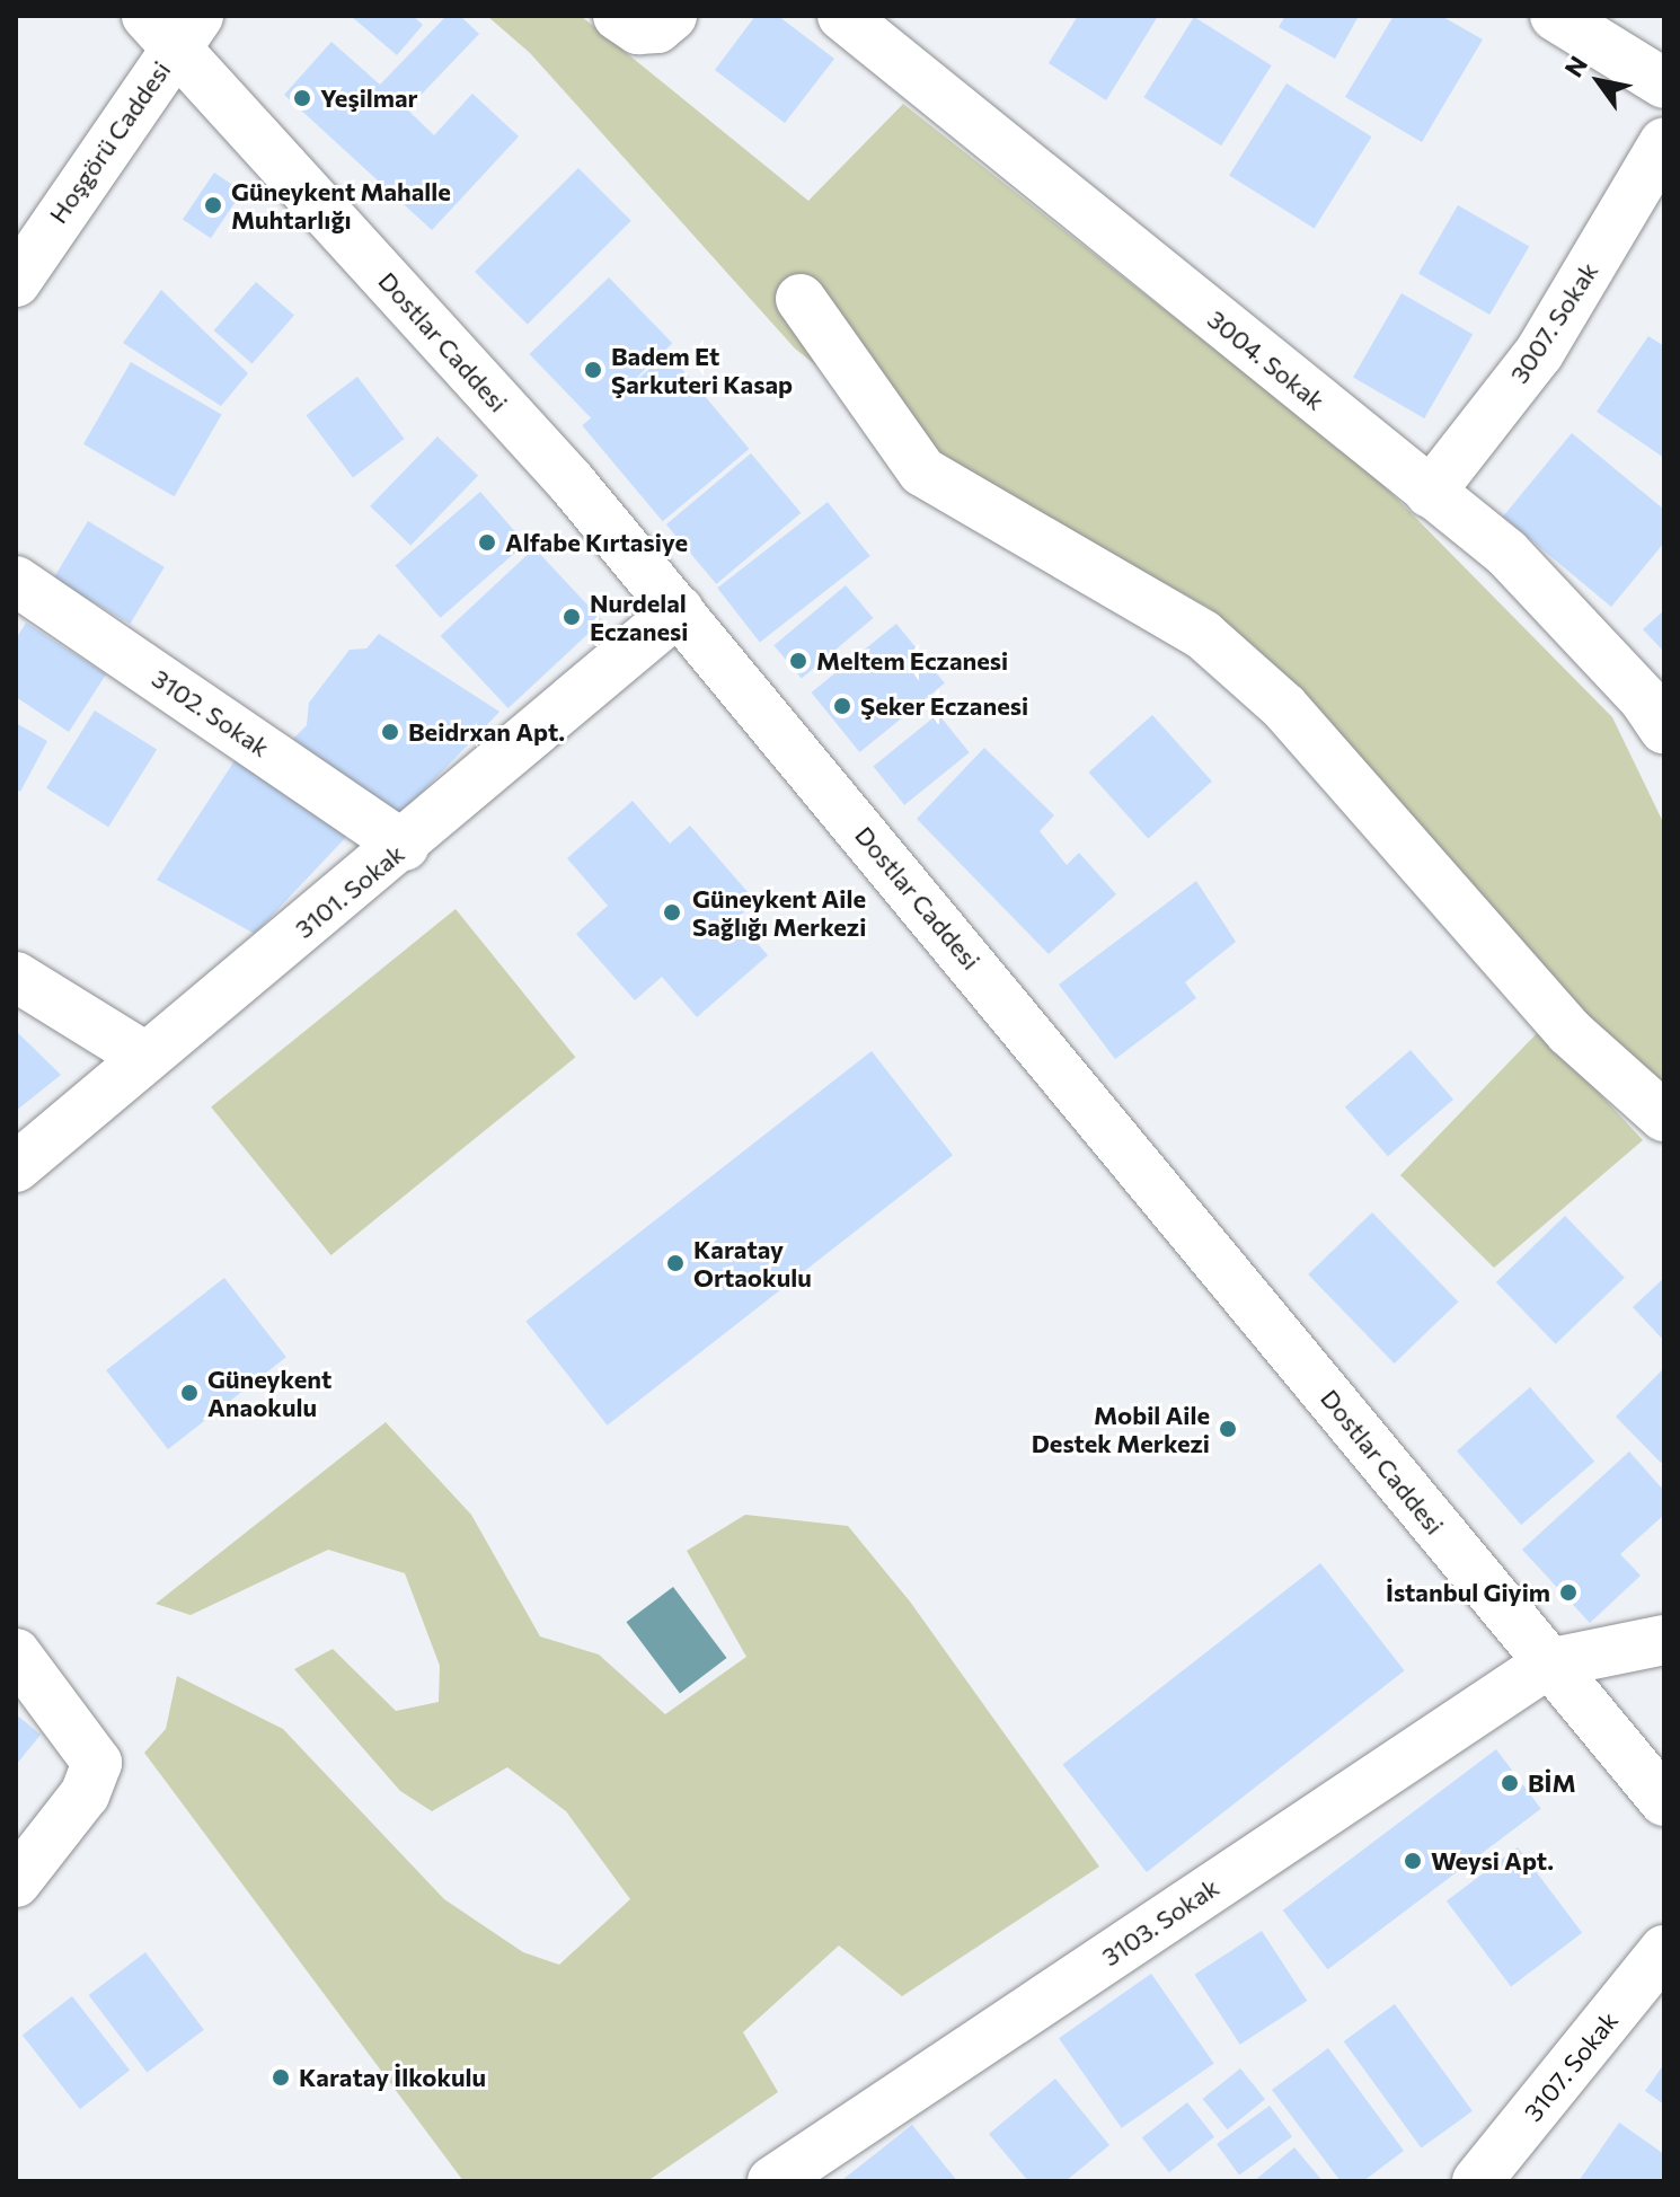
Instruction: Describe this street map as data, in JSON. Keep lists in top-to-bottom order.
{
  "streets": {
    "street": [
      "Hoşgörü Caddesi",
      "3007. Sokak",
      "Dostlar Caddesi",
      "3004. Sokak",
      "3102. Sokak",
      "3101. Sokak",
      "3103. Sokak",
      "3107. Sokak"
    ]
  },
  "crossings": [
    ["Hoşgörü Caddesi", "Dostlar Caddesi"],
    ["3007. Sokak", "3004. Sokak"],
    ["Dostlar Caddesi", "3101. Sokak"],
    ["Dostlar Caddesi", "3103. Sokak"],
    ["3102. Sokak", "3101. Sokak"]
  ],
  "places": [
    "Yeşilmar",
    "Güneykent Mahalle Muhtarlığı",
    "Badem Et Şarkuteri Kasap",
    "Alfabe Kırtasiye",
    "Nurdelal Eczanesi",
    "Meltem Eczanesi",
    "Şeker Eczanesi",
    "Beidrxan Apt.",
    "Güneykent Aile Sağlığı Merkezi",
    "Karatay Ortaokulu",
    "Güneykent Anaokulu",
    "Mobil Aile Destek Merkezi",
    "İstanbul Giyim",
    "BİM",
    "Weysi Apt.",
    "Karatay İlkokulu"
  ],
  "north": "top left"
}
